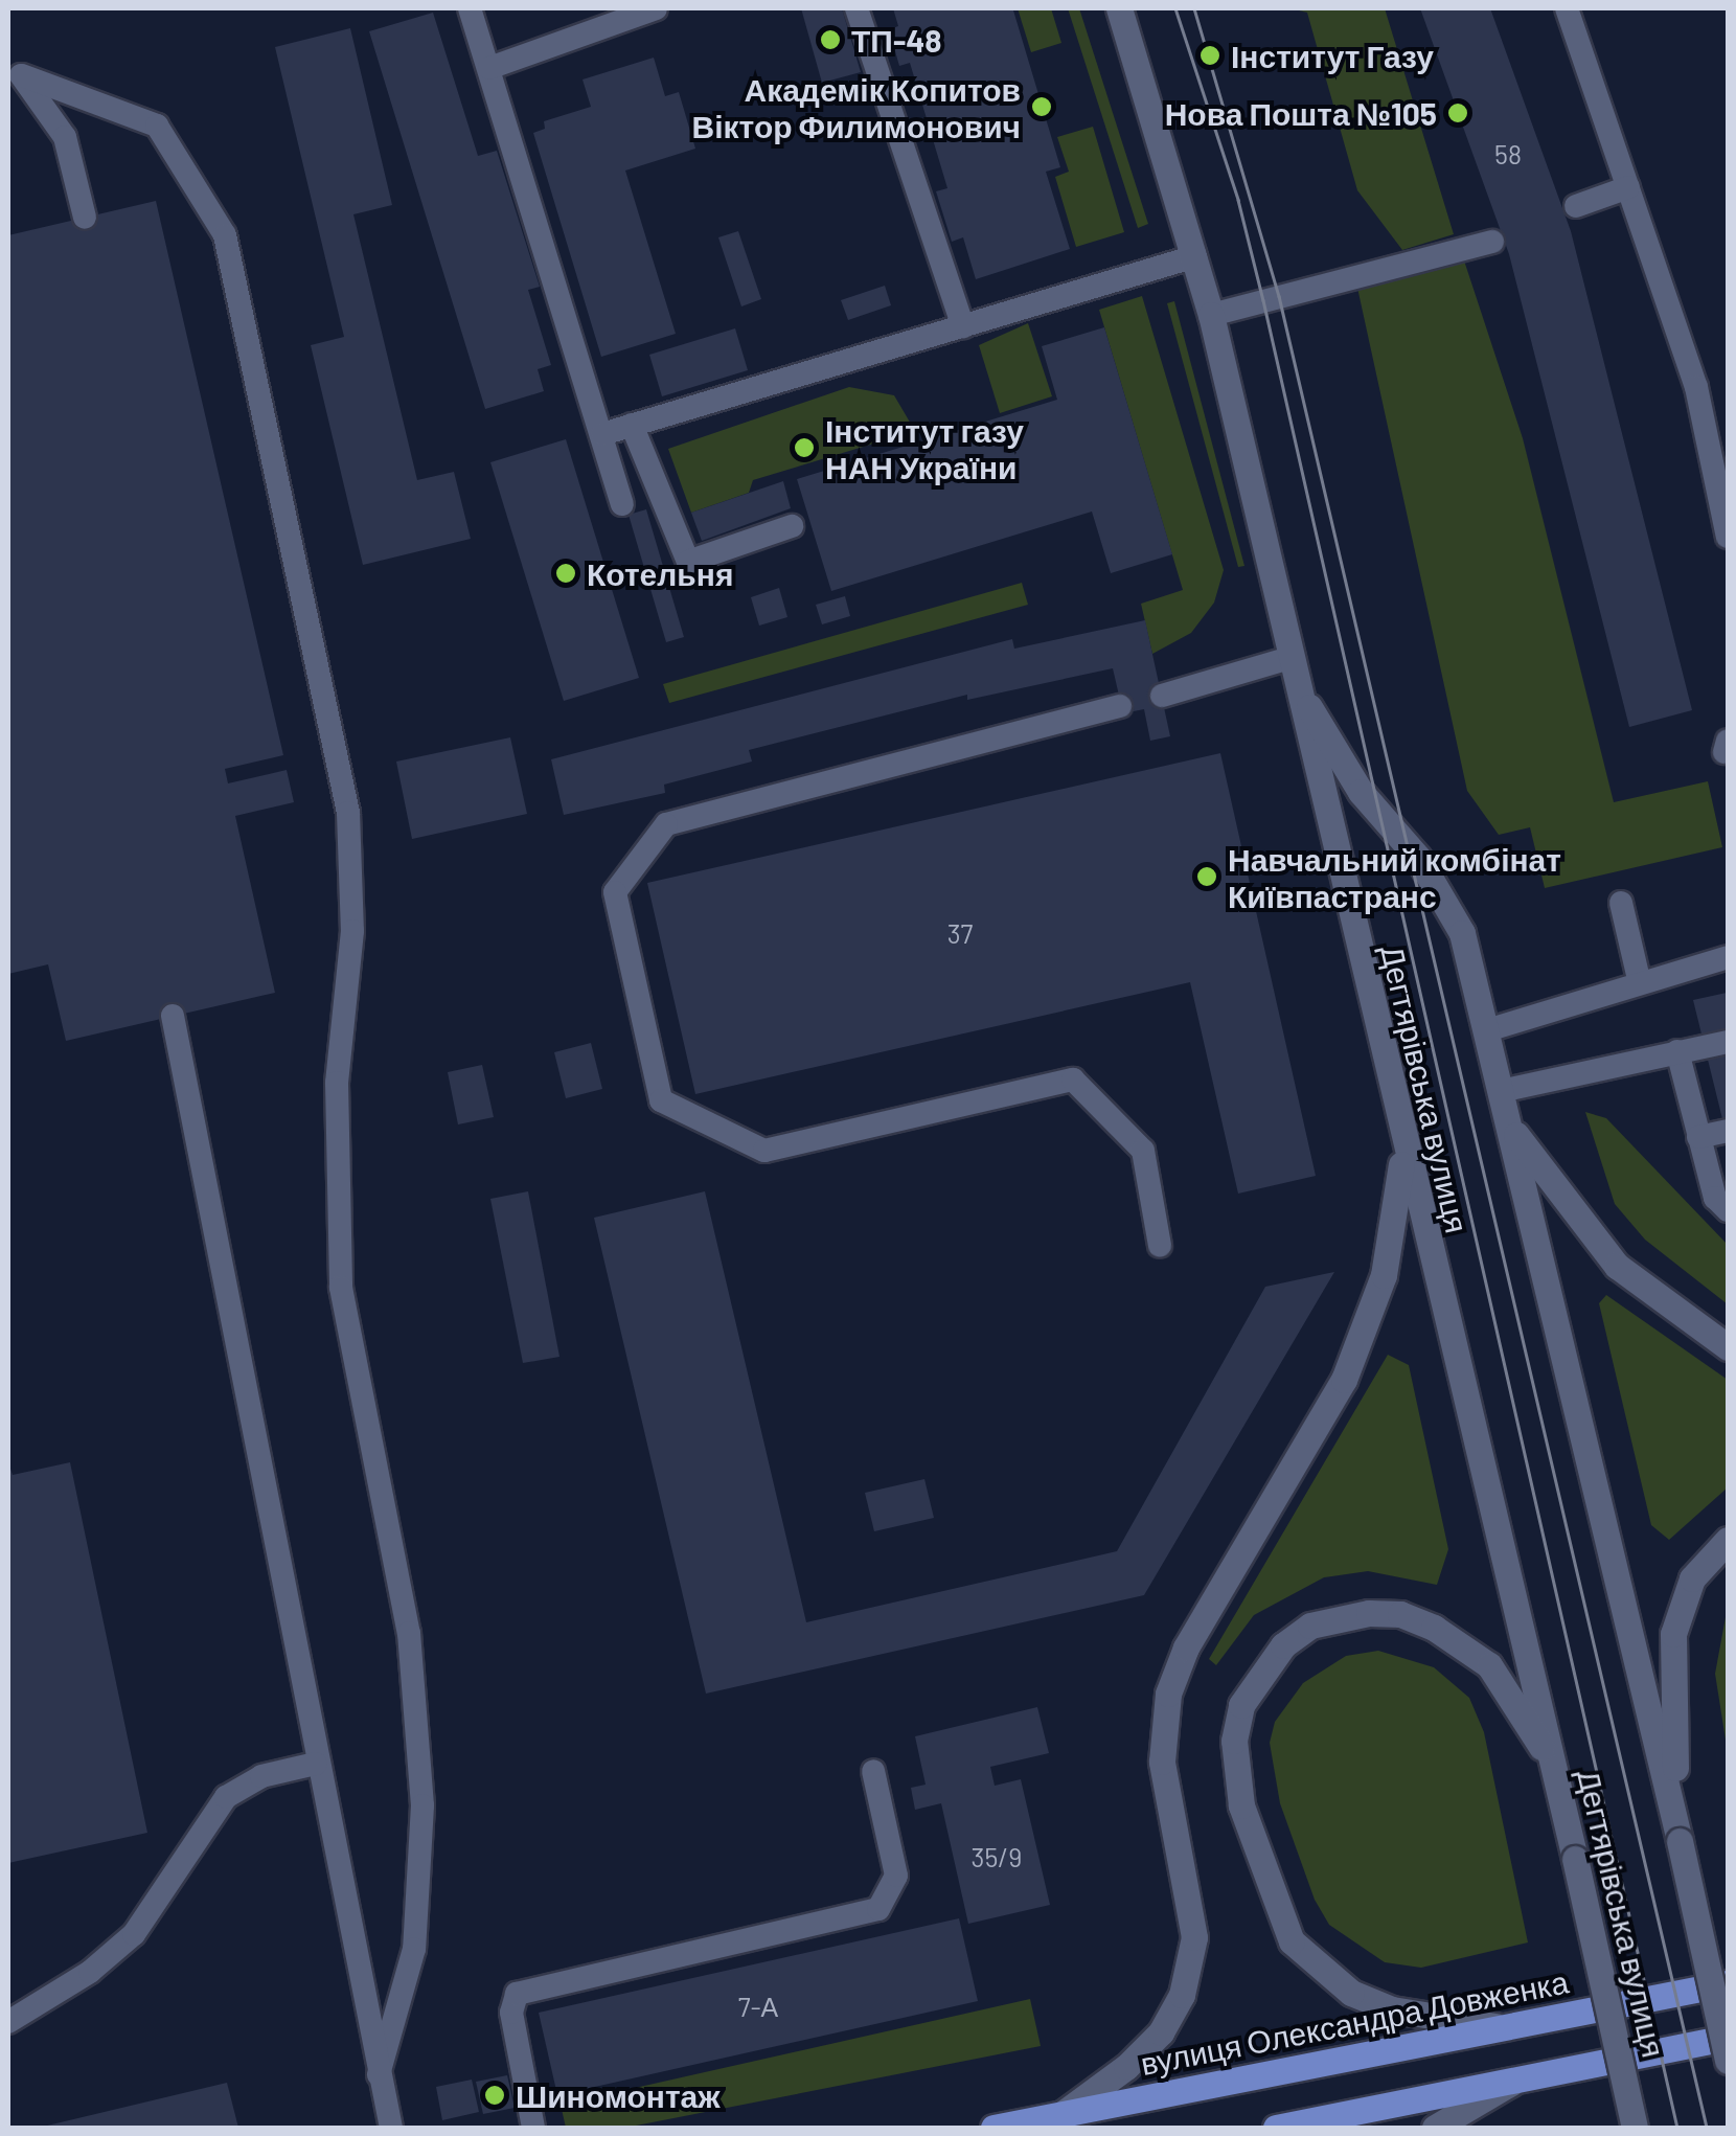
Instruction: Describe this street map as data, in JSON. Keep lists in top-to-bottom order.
{
  "streets": {
    "main road": ["Дегтярівська вулиця", "вулиця Олександра Довженка"]
  },
  "places": [
    "ТП-48",
    "Інститут Газу",
    "Академік Копитов Віктор Филимонович",
    "Нова Пошта №105",
    "Інститут газу НАН України",
    "Котельня",
    "Навчальний комбінат Київпастранс",
    "Шиномонтаж"
  ],
  "house_numbers": [
    "58",
    "37",
    "35/9",
    "7-А"
  ]
}
